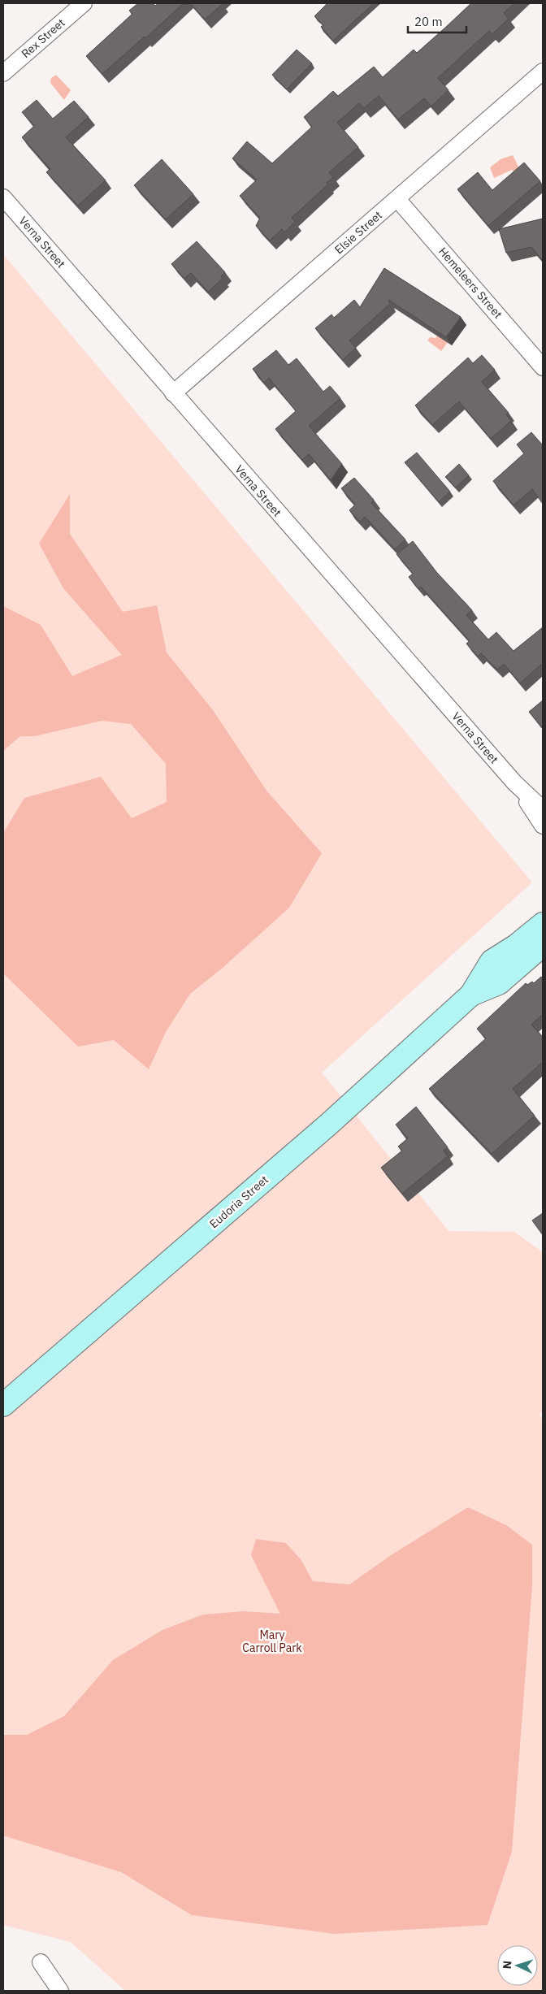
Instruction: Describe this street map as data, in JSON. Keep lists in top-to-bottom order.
{
  "streets": {
    "street": [
      "Rex Street",
      "Elsie Street",
      "Verna Street",
      "Hemeleers Street",
      "Eudoria Street"
    ]
  },
  "crossings": [
    ["Elsie Street", "Verna Street"],
    ["Elsie Street", "Hemeleers Street"]
  ],
  "parks": ["Mary Carroll Park"],
  "scale_bar": "20 m",
  "north": "left"
}
